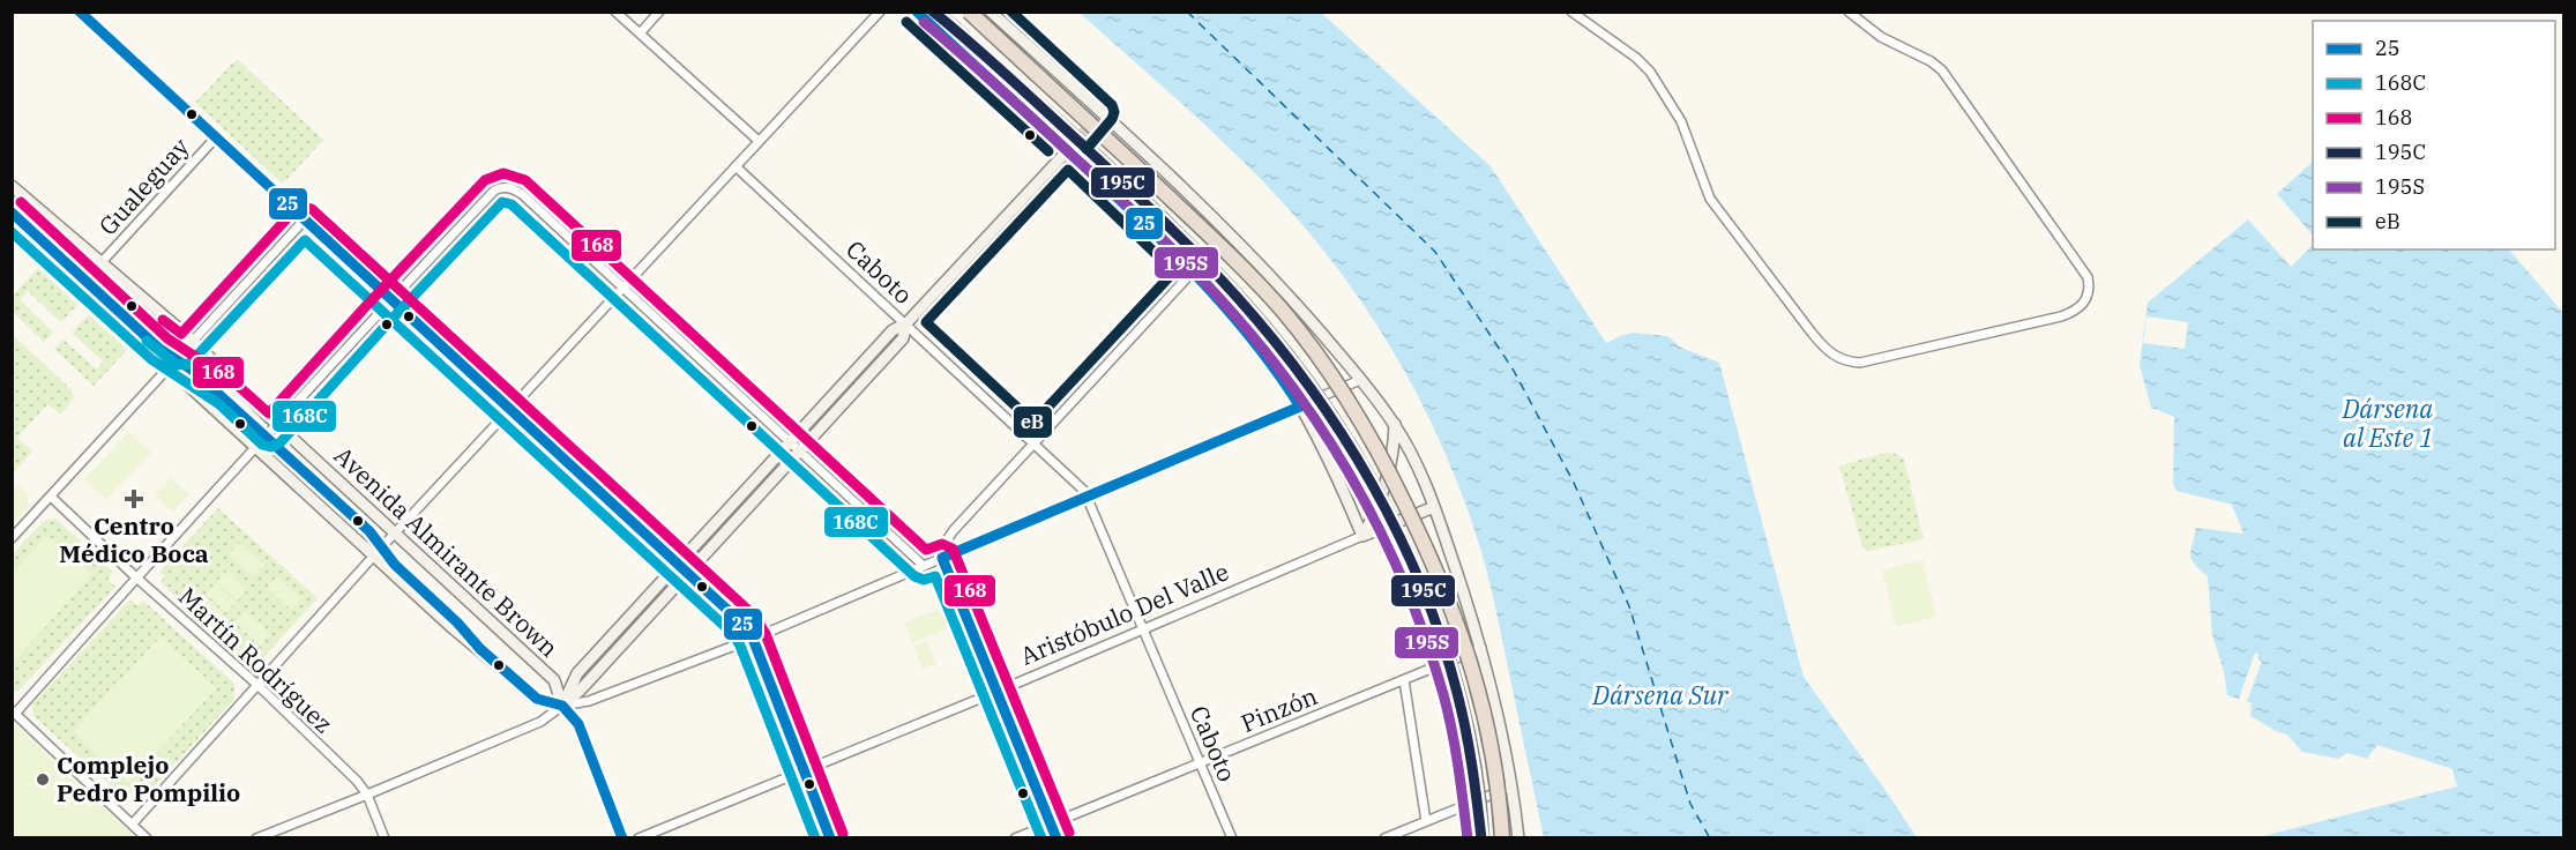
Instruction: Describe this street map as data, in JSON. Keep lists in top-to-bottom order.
{
  "streets": {
    "main road": ["Avenida Almirante Brown", "Aristóbulo Del Valle"],
    "street": [
      "Gualeguay",
      "Caboto",
      "Martín Rodríguez",
      "Pinzón"
    ]
  },
  "crossings": [
    ["Gualeguay", "Avenida Almirante Brown"],
    ["Caboto", "Aristóbulo Del Valle"],
    ["Caboto", "Pinzón"]
  ],
  "water": ["Dársena al Este 1", "Dársena Sur"],
  "places": {
    "health": ["Centro Médico Boca"],
    "other": ["Complejo Pedro Pompilio"]
  },
  "lines": [
    "transit line 25",
    "transit line 195C",
    "transit line eB",
    "transit line 195S",
    "transit line 168",
    "transit line 168C"
  ],
  "legend": [
    "25",
    "168C",
    "168",
    "195C",
    "195S",
    "eB"
  ]
}
